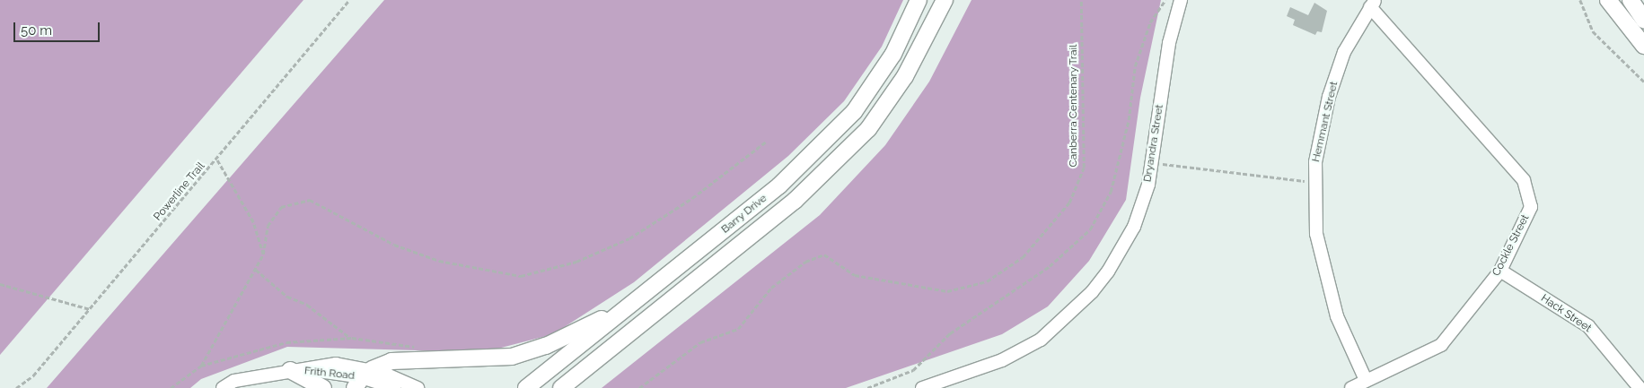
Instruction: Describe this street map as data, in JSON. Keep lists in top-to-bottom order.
{
  "streets": {
    "main road": ["Barry Drive"],
    "street": [
      "Hemmant Street",
      "Dryandra Street",
      "Cockle Street",
      "Hack Street",
      "Frith Road"
    ],
    "path": ["Canberra Centenary Trail", "Powerline Trail"]
  },
  "crossings": [
    ["Hemmant Street", "Cockle Street"],
    ["Cockle Street", "Hack Street"]
  ],
  "scale_bar": "50 m"
}
